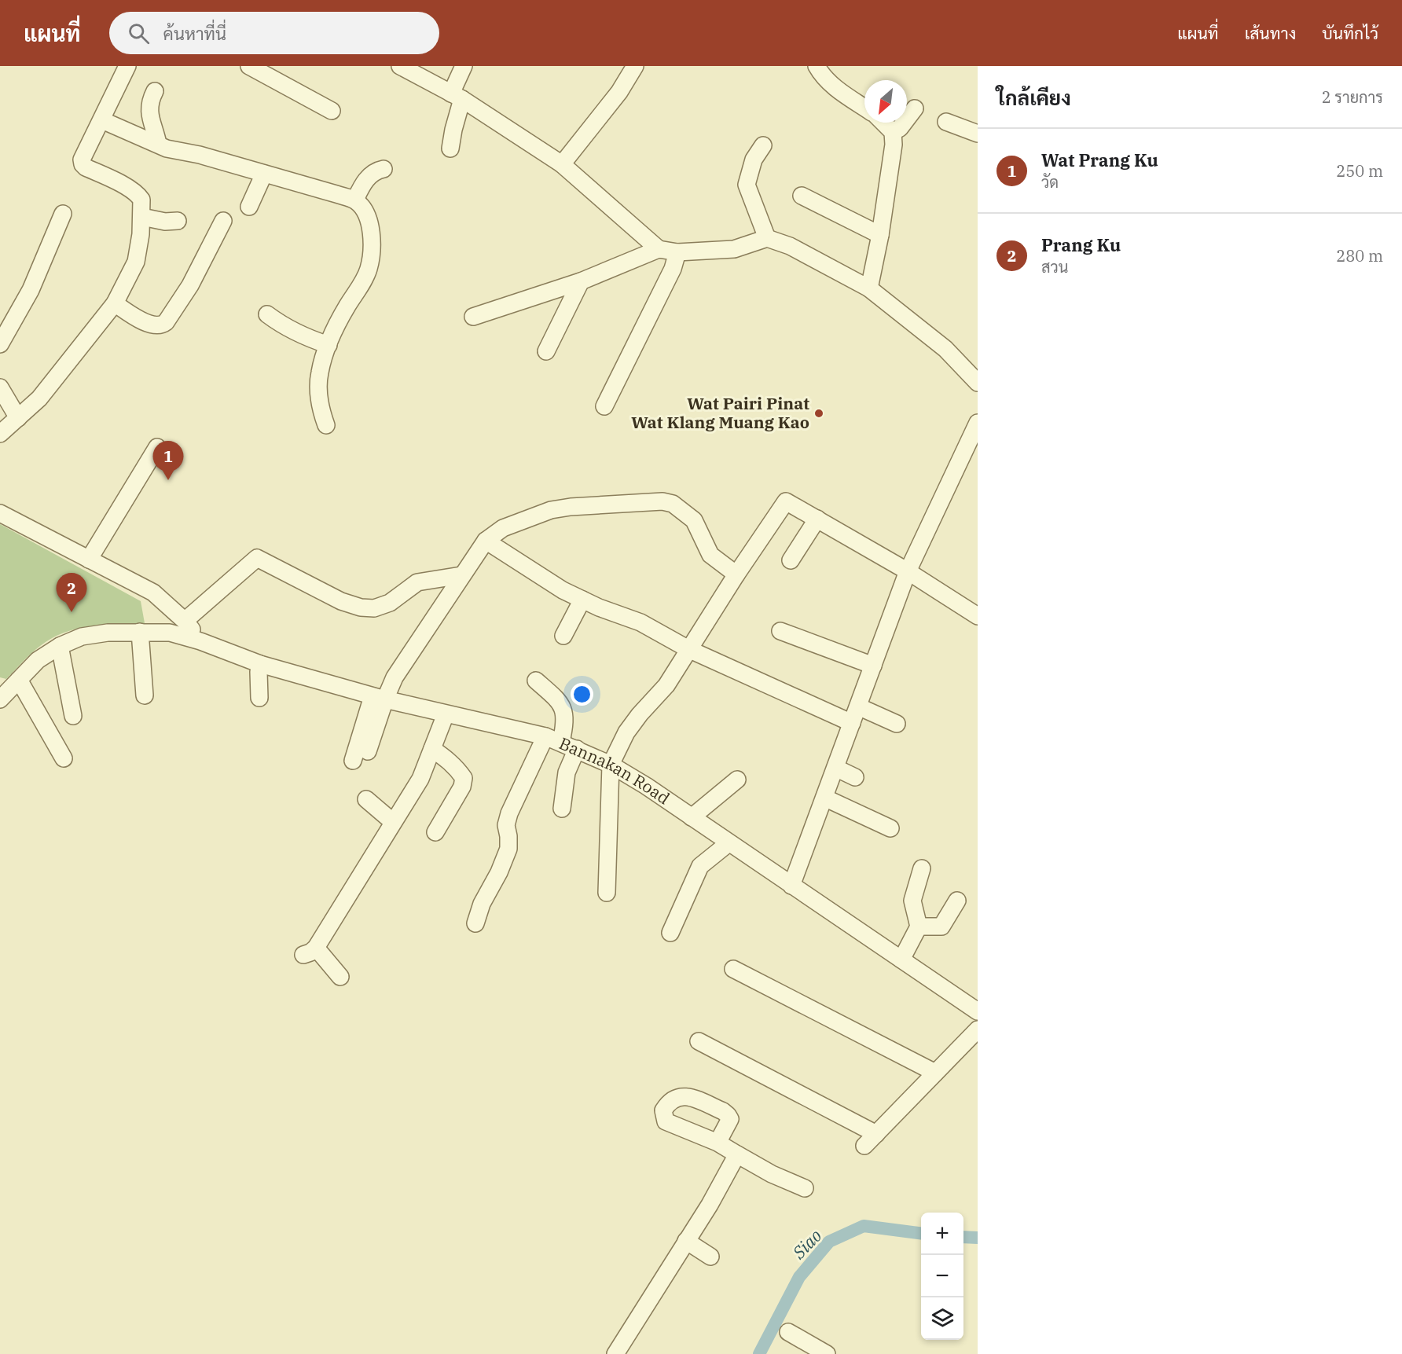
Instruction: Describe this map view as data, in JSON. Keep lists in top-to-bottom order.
{
  "streets": {
    "street": ["Bannakan Road"]
  },
  "water": ["Siao"],
  "places": ["Wat Pairi Pinat Wat Klang Muang Kao"],
  "north": "bottom left",
  "page": {
    "header": "แผนที่",
    "search": "ค้นหาที่นี่",
    "nav": ["แผนที่", "เส้นทาง", "บันทึกไว้"],
    "heading": ["ใกล้เคียง", "2 รายการ"],
    "list": [
      {
        "mark": "1",
        "name": "Wat Prang Ku",
        "note": "วัด",
        "value": "250 m"
      },
      {
        "mark": "2",
        "name": "Prang Ku",
        "note": "สวน",
        "value": "280 m"
      }
    ],
    "pins": ["1", "2"],
    "map_buttons": ["+", "−"]
  }
}
